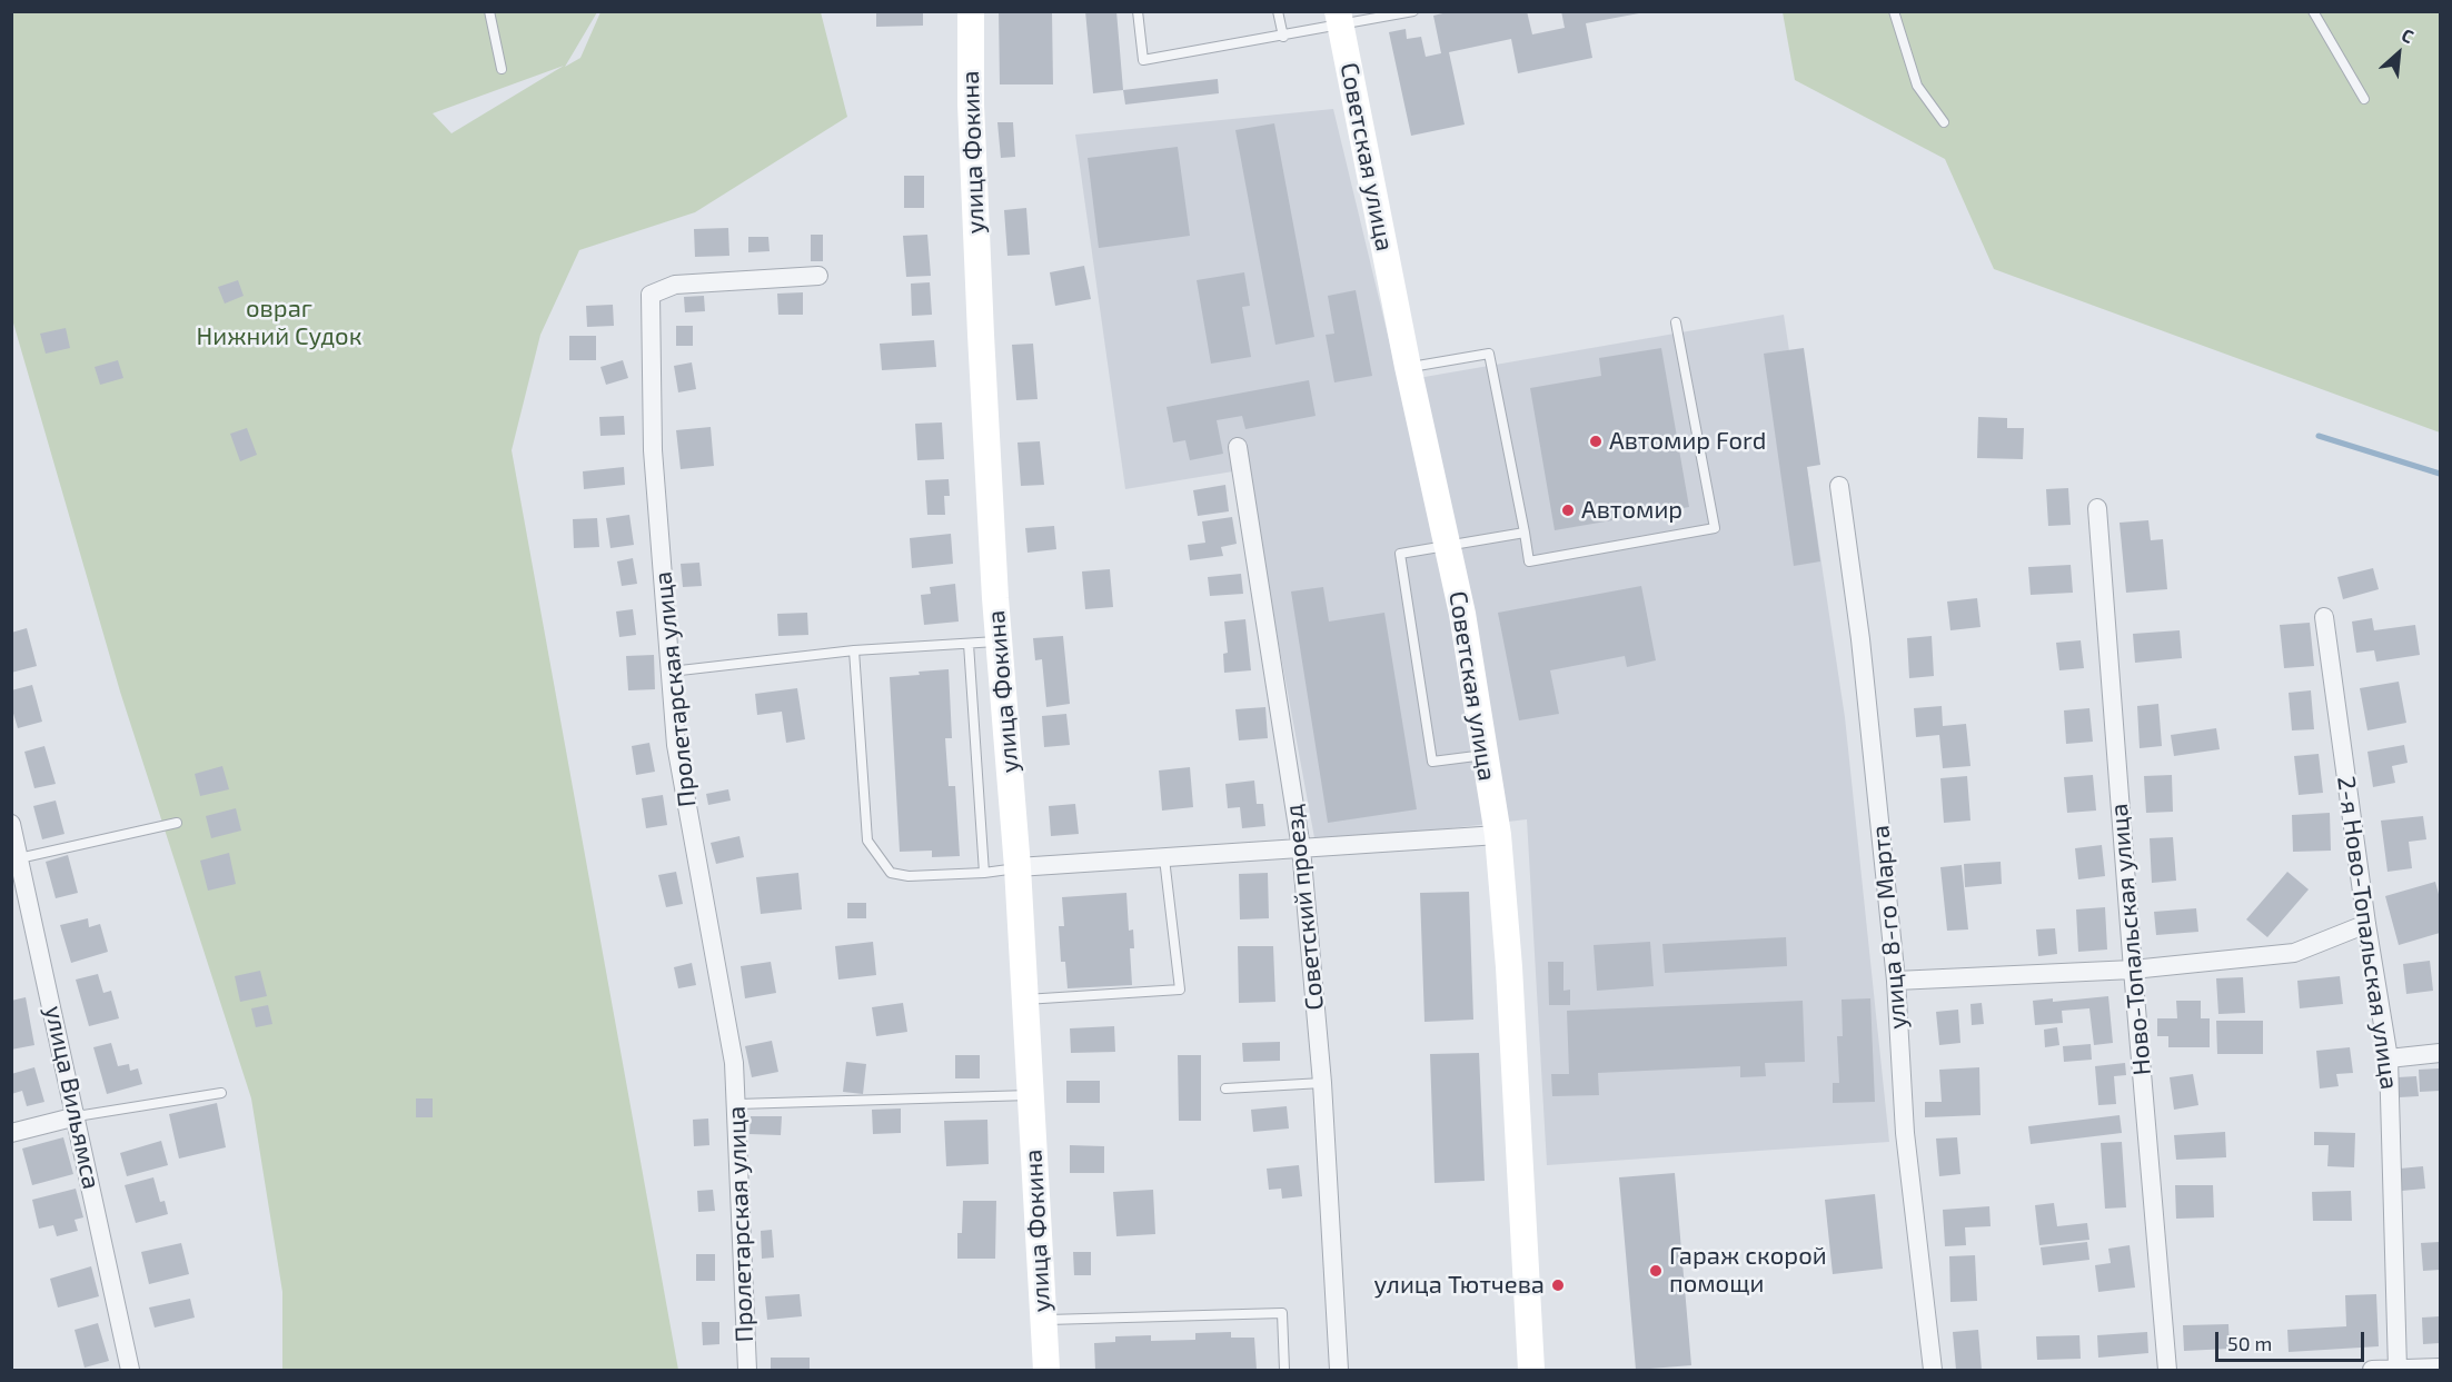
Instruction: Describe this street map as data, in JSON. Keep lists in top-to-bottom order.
{
  "streets": {
    "main road": ["улица Фокина", "Советская улица"],
    "street": [
      "Пролетарская улица",
      "Советский проезд",
      "улица 8-го Марта",
      "2-я Ново-Топальская улица",
      "Ново-Топальская улица",
      "улица Вильямса"
    ]
  },
  "parks": ["овраг Нижний Судок"],
  "places": [
    "Автомир Ford",
    "Автомир",
    "Гараж скорой помощи",
    "улица Тютчева"
  ],
  "scale_bar": "50 m",
  "north": "top right"
}
